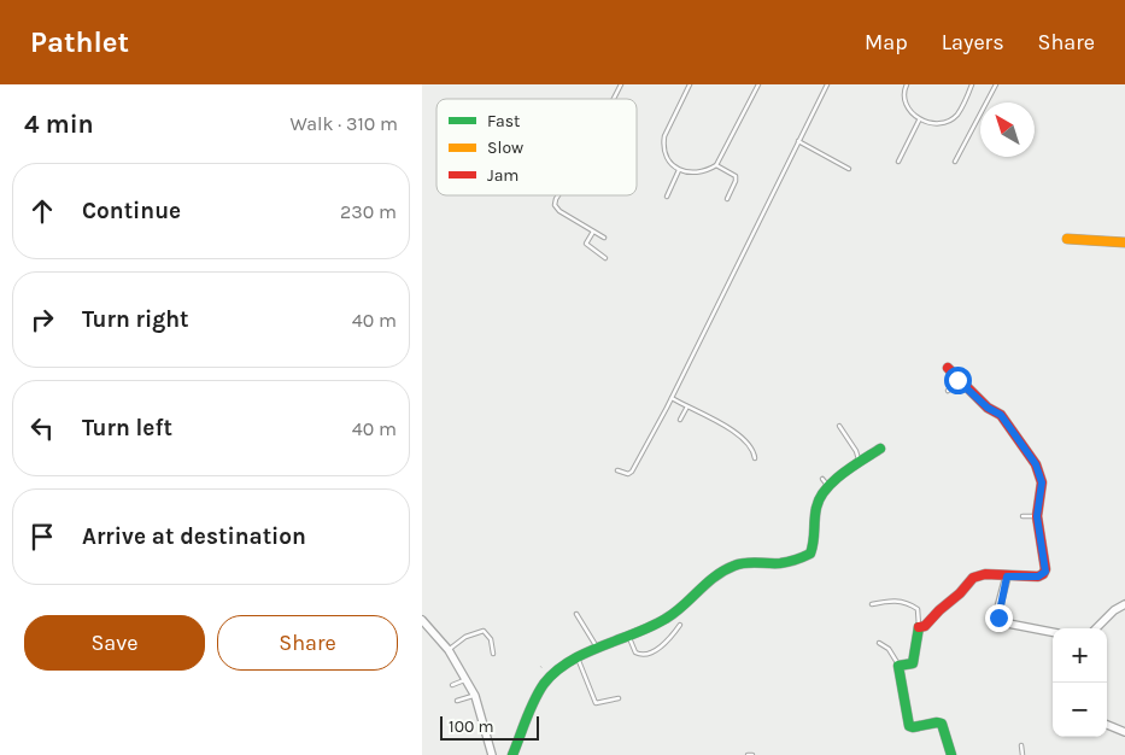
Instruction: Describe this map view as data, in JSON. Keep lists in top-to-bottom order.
{
  "legend": ["Fast", "Slow", "Jam"],
  "scale_bar": "100 m",
  "north": "top left",
  "page": {
    "header": "Pathlet",
    "nav": ["Map", "Layers", "Share"],
    "heading": ["4 min", "Walk · 310 m"],
    "list": [
      ["Continue", "230 m"],
      ["Turn right", "40 m"],
      ["Turn left", "40 m"],
      "Arrive at destination"
    ],
    "buttons": ["Save", "Share"],
    "map_buttons": ["+", "−"],
    "scale": "100 m"
  }
}
